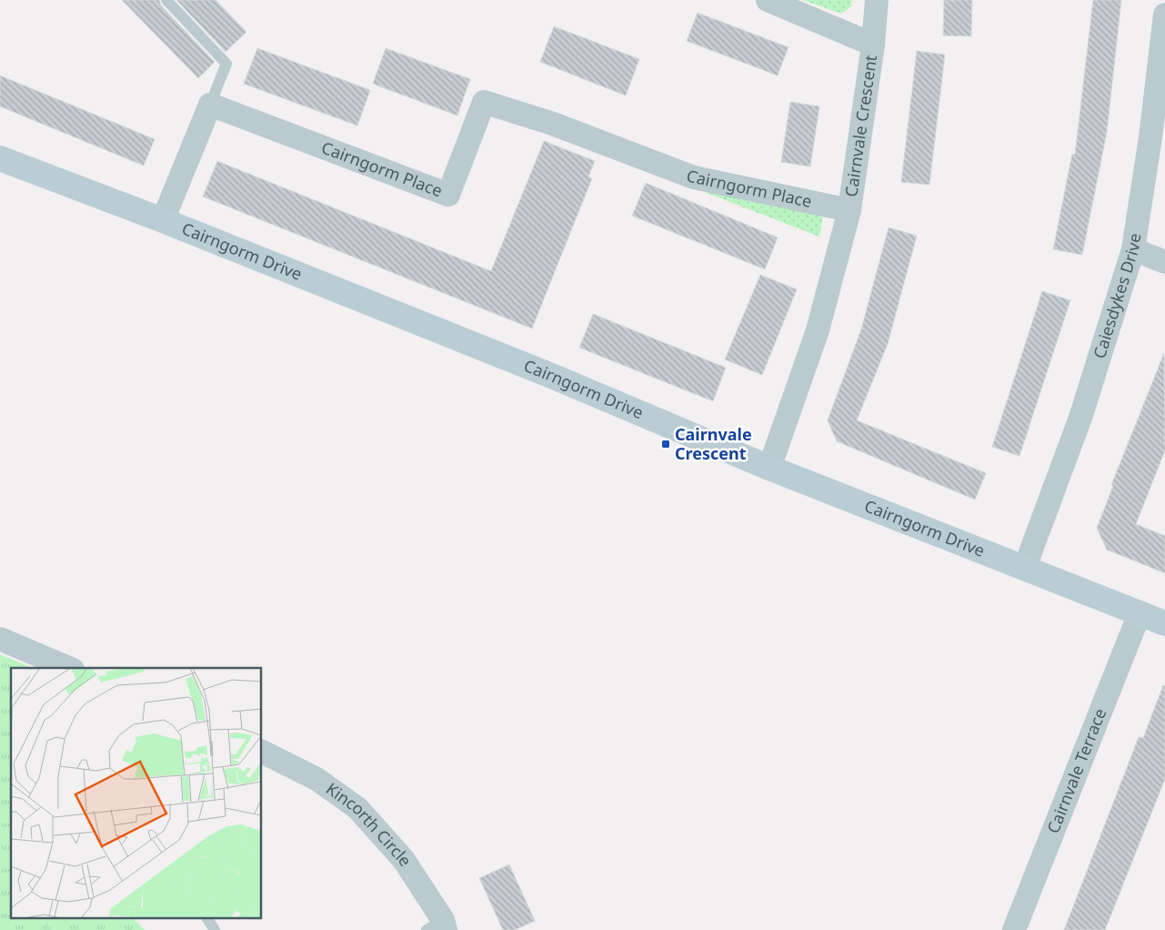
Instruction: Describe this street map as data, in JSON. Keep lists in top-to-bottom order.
{
  "streets": {
    "street": [
      "Cairnvale Crescent",
      "Cairngorm Place",
      "Cairngorm Drive",
      "Caiesdykes Drive",
      "Cairnvale Terrace",
      "Kincorth Circle"
    ]
  },
  "crossings": [
    ["Cairnvale Crescent", "Cairngorm Place"],
    ["Cairnvale Crescent", "Cairngorm Drive"],
    ["Cairngorm Drive", "Caiesdykes Drive"],
    ["Cairngorm Drive", "Cairnvale Terrace"]
  ],
  "places": {
    "transit": ["Cairnvale Crescent"]
  }
}
